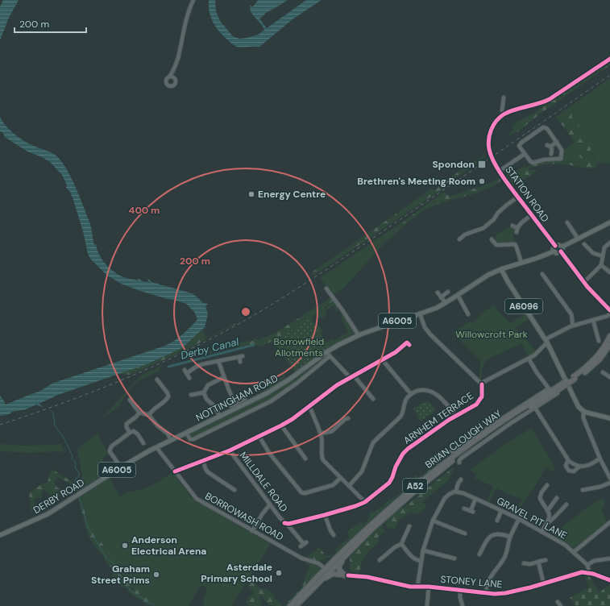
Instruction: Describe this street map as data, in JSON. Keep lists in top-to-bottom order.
{
  "streets": {
    "highway": ["BRIAN CLOUGH WAY", "A52"],
    "main road": [
      "A6096",
      "A6005",
      "NOTTINGHAM ROAD",
      "DERBY ROAD"
    ],
    "street": [
      "STATION ROAD",
      "ARNHEM TERRACE",
      "MILLDALE ROAD",
      "BORROWASH ROAD",
      "GRAVEL PIT LANE",
      "STONEY LANE"
    ]
  },
  "crossings": [
    ["STATION ROAD", "NOTTINGHAM ROAD"],
    ["A6096", "NOTTINGHAM ROAD"],
    ["NOTTINGHAM ROAD", "DERBY ROAD"],
    ["NOTTINGHAM ROAD", "BORROWASH ROAD"],
    ["ARNHEM TERRACE", "MILLDALE ROAD"],
    ["BRIAN CLOUGH WAY", "BORROWASH ROAD"],
    ["DERBY ROAD", "BORROWASH ROAD"]
  ],
  "water": ["Derby Canal"],
  "parks": ["Willowcroft Park", "Borrowfield Allotments"],
  "places": {
    "transit": ["Spondon"],
    "other": [
      "Brethren's Meeting Room",
      "Energy Centre",
      "Anderson Electrical Arena",
      "Asterdale Primary School",
      "Graham Street Prims"
    ]
  },
  "scale_bar": "200 m",
  "rings": ["400 m", "200 m"]
}
